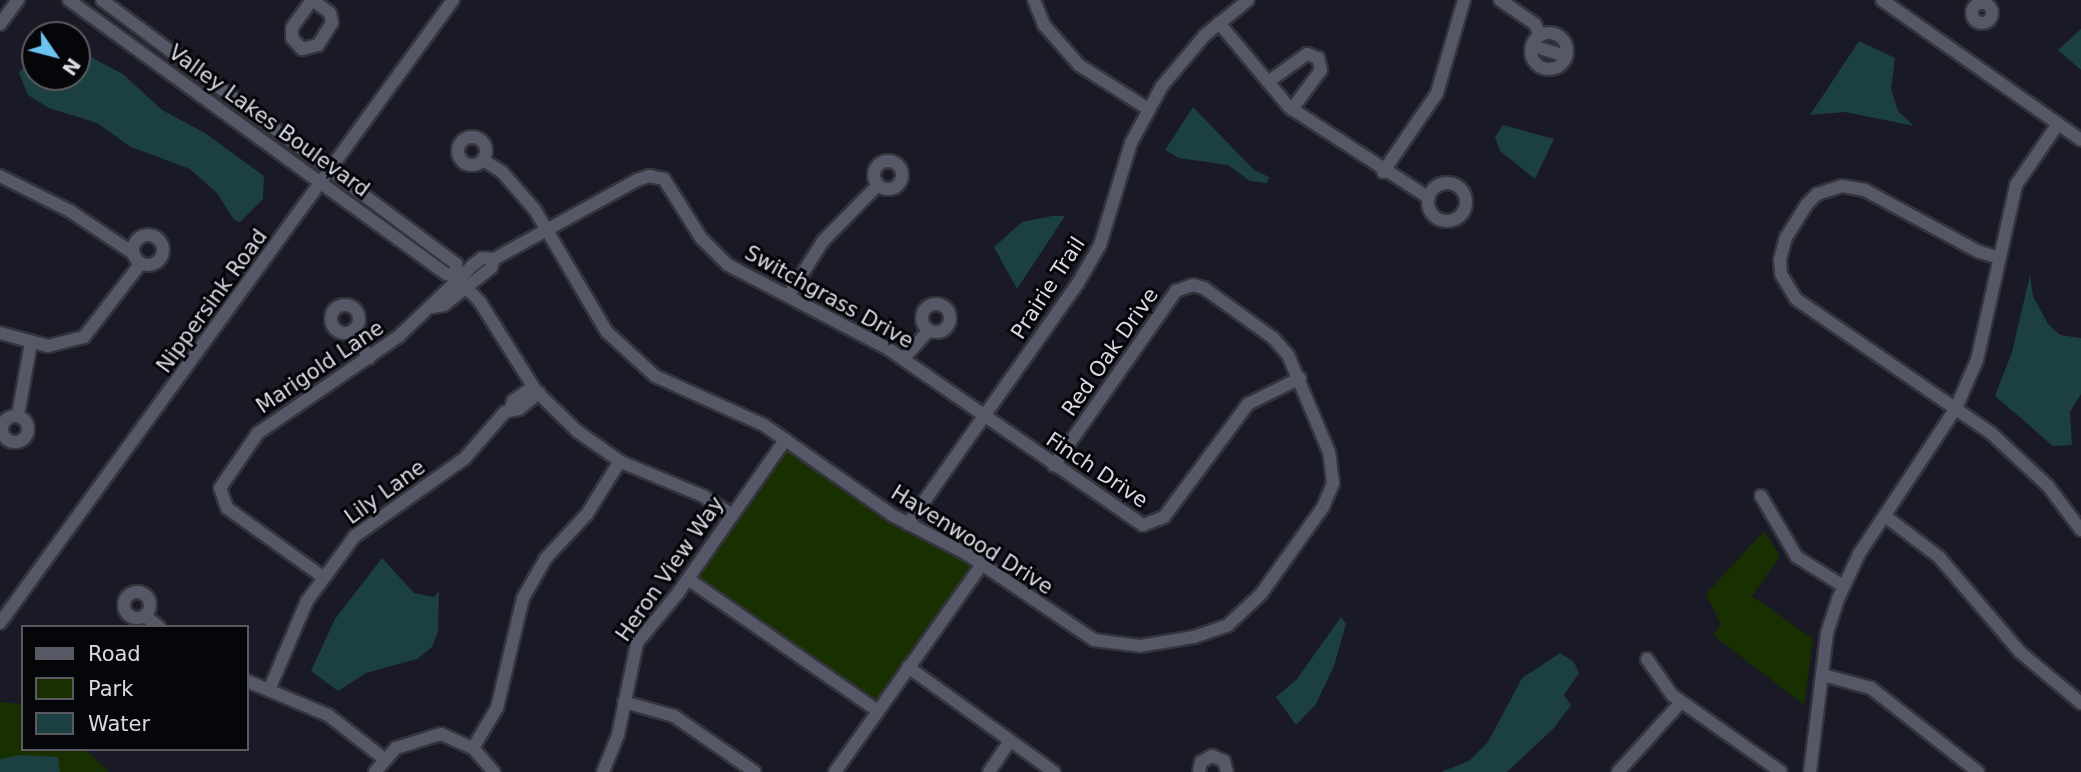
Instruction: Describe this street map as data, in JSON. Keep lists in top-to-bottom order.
{
  "streets": {
    "street": [
      "Valley Lakes Boulevard",
      "Prairie Trail",
      "Switchgrass Drive",
      "Nippersink Road",
      "Red Oak Drive",
      "Marigold Lane",
      "Finch Drive",
      "Lily Lane",
      "Havenwood Drive",
      "Heron View Way"
    ]
  },
  "crossings": [
    ["Valley Lakes Boulevard", "Nippersink Road"],
    ["Valley Lakes Boulevard", "Marigold Lane"],
    ["Valley Lakes Boulevard", "Lily Lane"],
    ["Valley Lakes Boulevard", "Heron View Way"],
    ["Prairie Trail", "Switchgrass Drive"],
    ["Prairie Trail", "Finch Drive"],
    ["Prairie Trail", "Havenwood Drive"],
    ["Switchgrass Drive", "Marigold Lane"],
    ["Switchgrass Drive", "Finch Drive"],
    ["Switchgrass Drive", "Havenwood Drive"],
    ["Red Oak Drive", "Finch Drive"],
    ["Red Oak Drive", "Havenwood Drive"],
    ["Marigold Lane", "Lily Lane"],
    ["Finch Drive", "Havenwood Drive"],
    ["Havenwood Drive", "Heron View Way"]
  ],
  "legend": ["Road", "Park", "Water"],
  "north": "bottom right"
}
